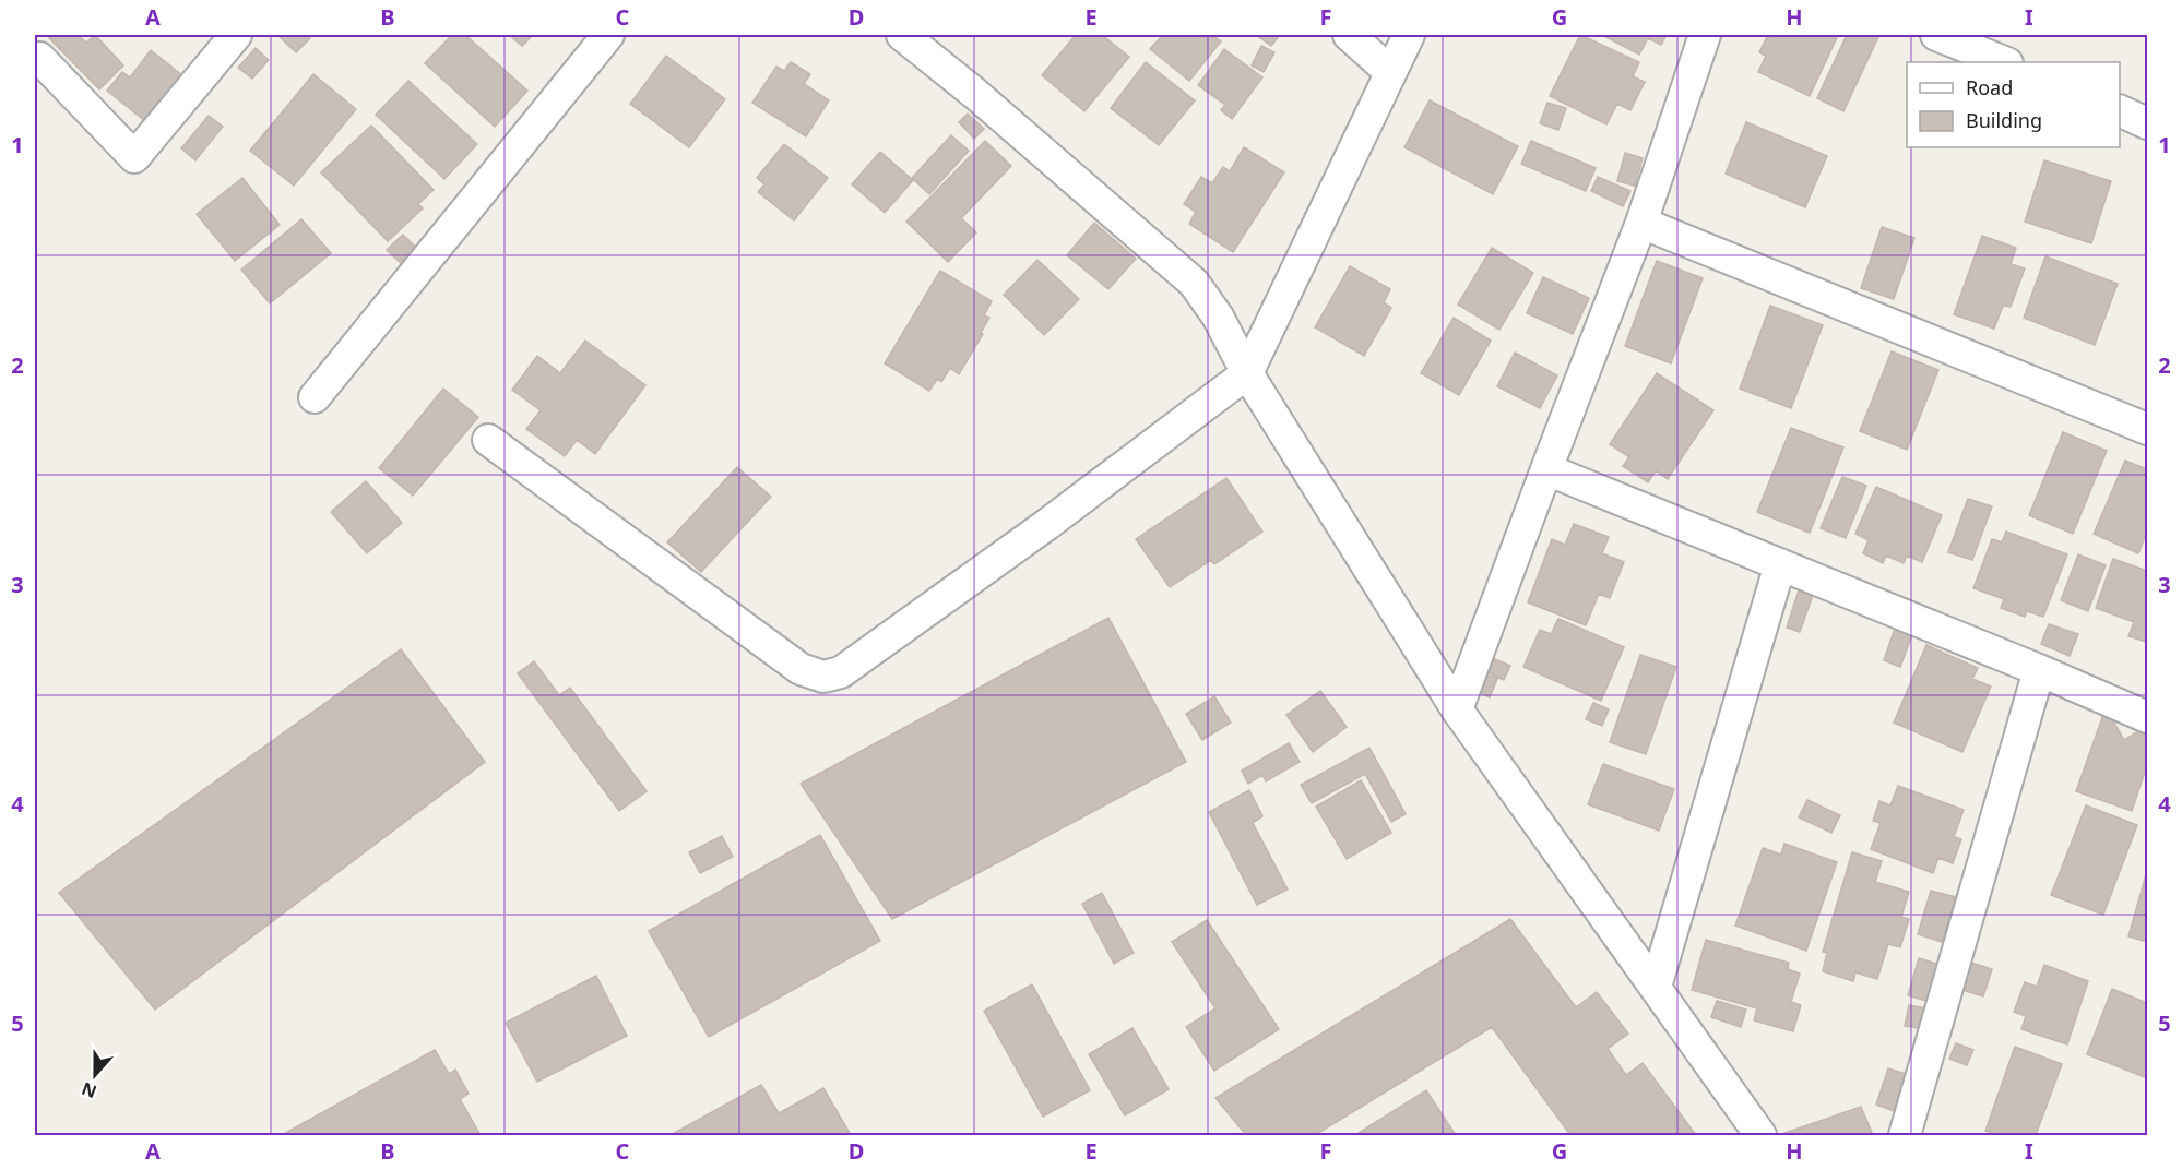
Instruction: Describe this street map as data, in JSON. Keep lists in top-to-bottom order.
{
  "legend": ["Road", "Building"],
  "north": "bottom",
  "grid": {
    "columns": [
      "A",
      "B",
      "C",
      "D",
      "E",
      "F",
      "G",
      "H",
      "I"
    ],
    "rows": [
      "1",
      "2",
      "3",
      "4",
      "5"
    ]
  }
}
